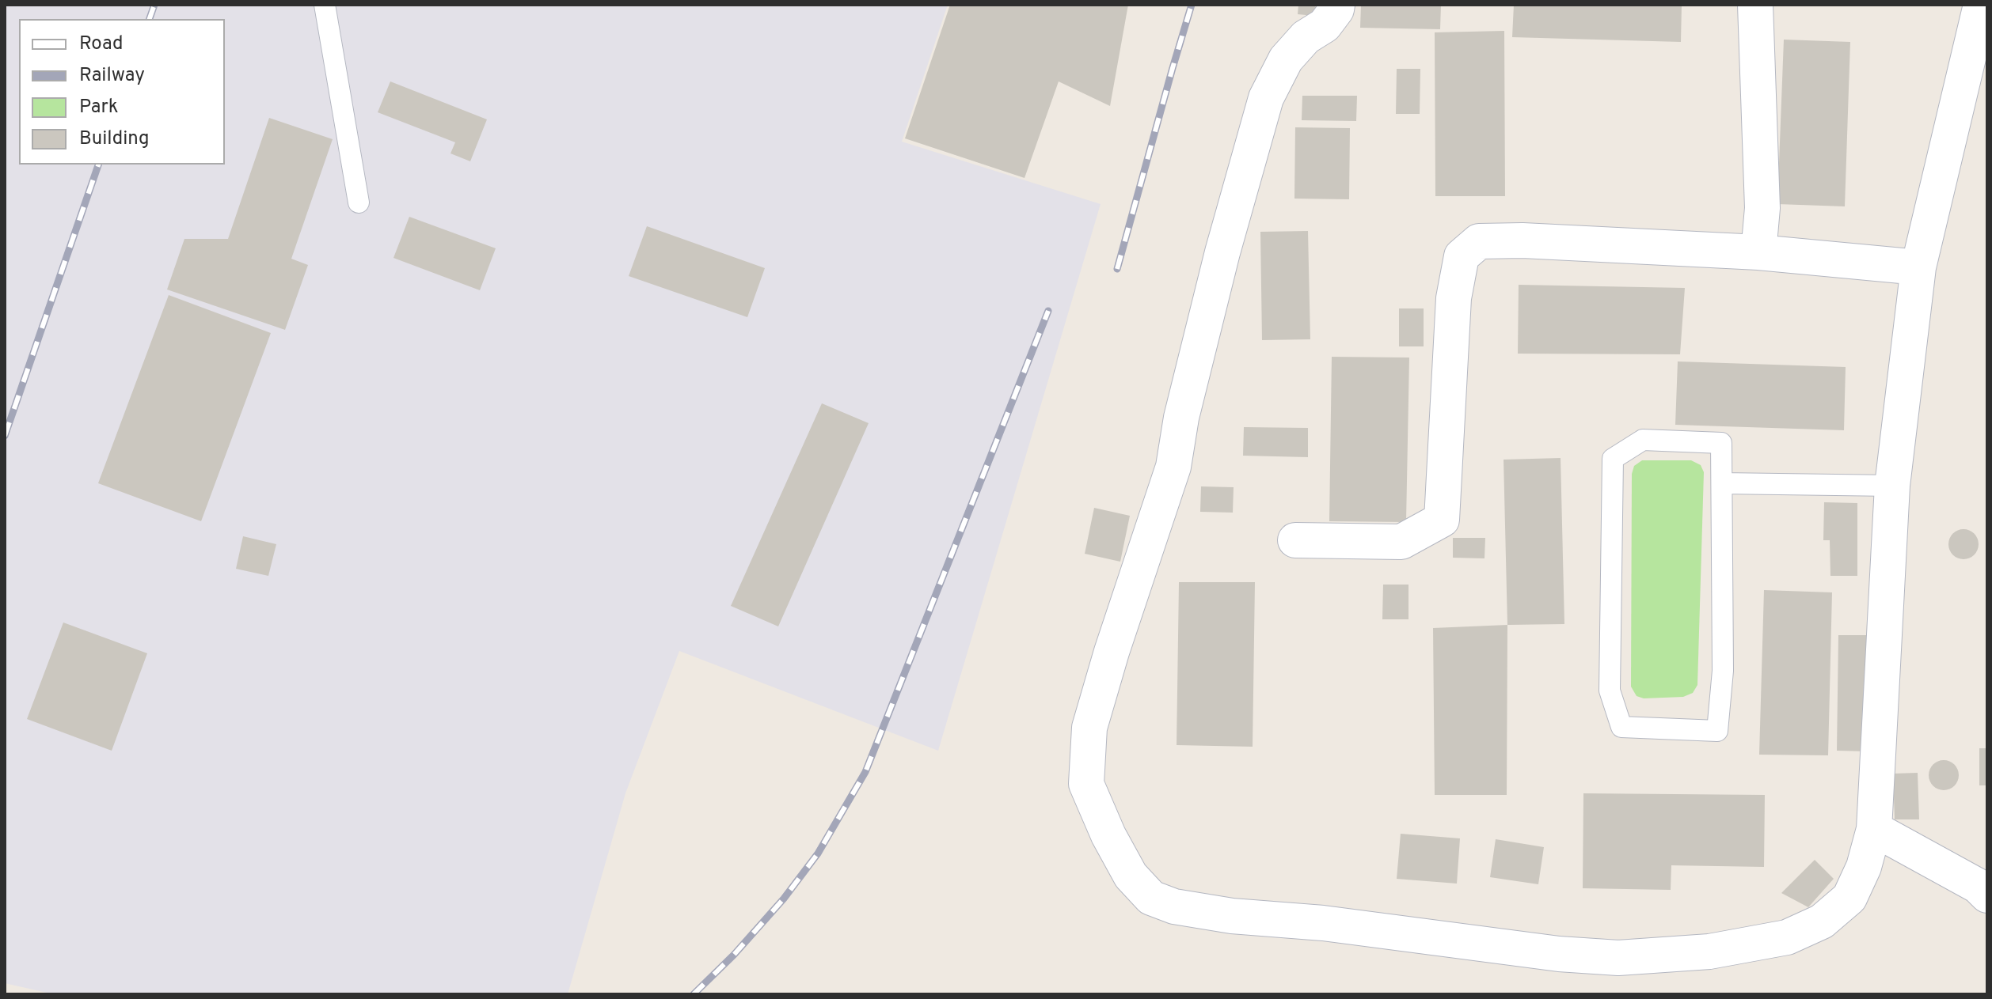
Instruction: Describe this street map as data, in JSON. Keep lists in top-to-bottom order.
{
  "legend": [
    "Road",
    "Railway",
    "Park",
    "Building"
  ]
}
